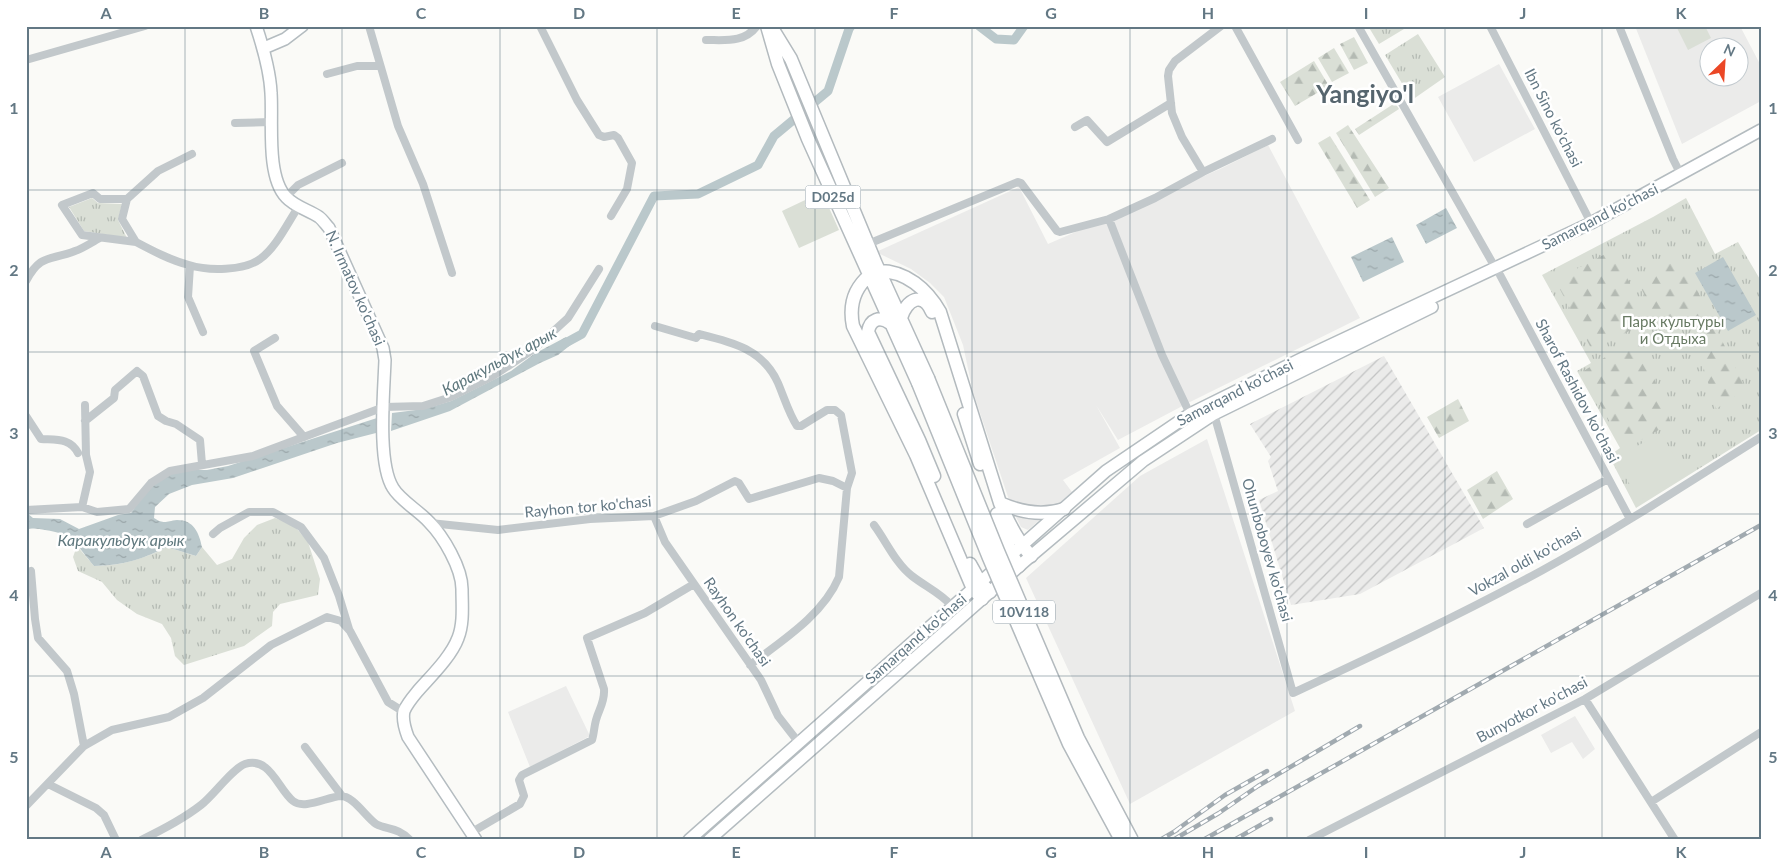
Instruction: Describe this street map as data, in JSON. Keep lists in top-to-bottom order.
{
  "streets": {
    "main road": [
      "D025d",
      "Samarqand ko'chasi",
      "N. Irmatov ko'chasi",
      "10V118"
    ],
    "street": [
      "Ibn Sino ko'chasi",
      "Sharof Rashidov ko’chasi",
      "Rayhon tor ko'chasi",
      "Ohunboboyev ko'chasi",
      "Vokzal oldi ko'chasi",
      "Rayhon ko'chasi",
      "Bunyotkor ko'chasi"
    ]
  },
  "crossings": [
    ["Ibn Sino ko'chasi", "Samarqand ko'chasi"],
    ["D025d", "10V118"],
    ["Samarqand ko'chasi", "Sharof Rashidov ko’chasi"],
    ["Samarqand ko'chasi", "Ohunboboyev ko'chasi"],
    ["Samarqand ko'chasi", "Rayhon ko'chasi"],
    ["N. Irmatov ko'chasi", "Rayhon tor ko'chasi"],
    ["Sharof Rashidov ko’chasi", "Vokzal oldi ko'chasi"],
    ["Rayhon tor ko'chasi", "Rayhon ko'chasi"],
    ["Ohunboboyev ko'chasi", "Vokzal oldi ko'chasi"]
  ],
  "districts": ["Yangiyo'l"],
  "water": ["Каракульдук арык"],
  "parks": ["Парк культуры и Отдыха"],
  "north": "top right",
  "grid": {
    "columns": [
      "A",
      "B",
      "C",
      "D",
      "E",
      "F",
      "G",
      "H",
      "I",
      "J",
      "K"
    ],
    "rows": [
      "1",
      "2",
      "3",
      "4",
      "5"
    ]
  }
}
